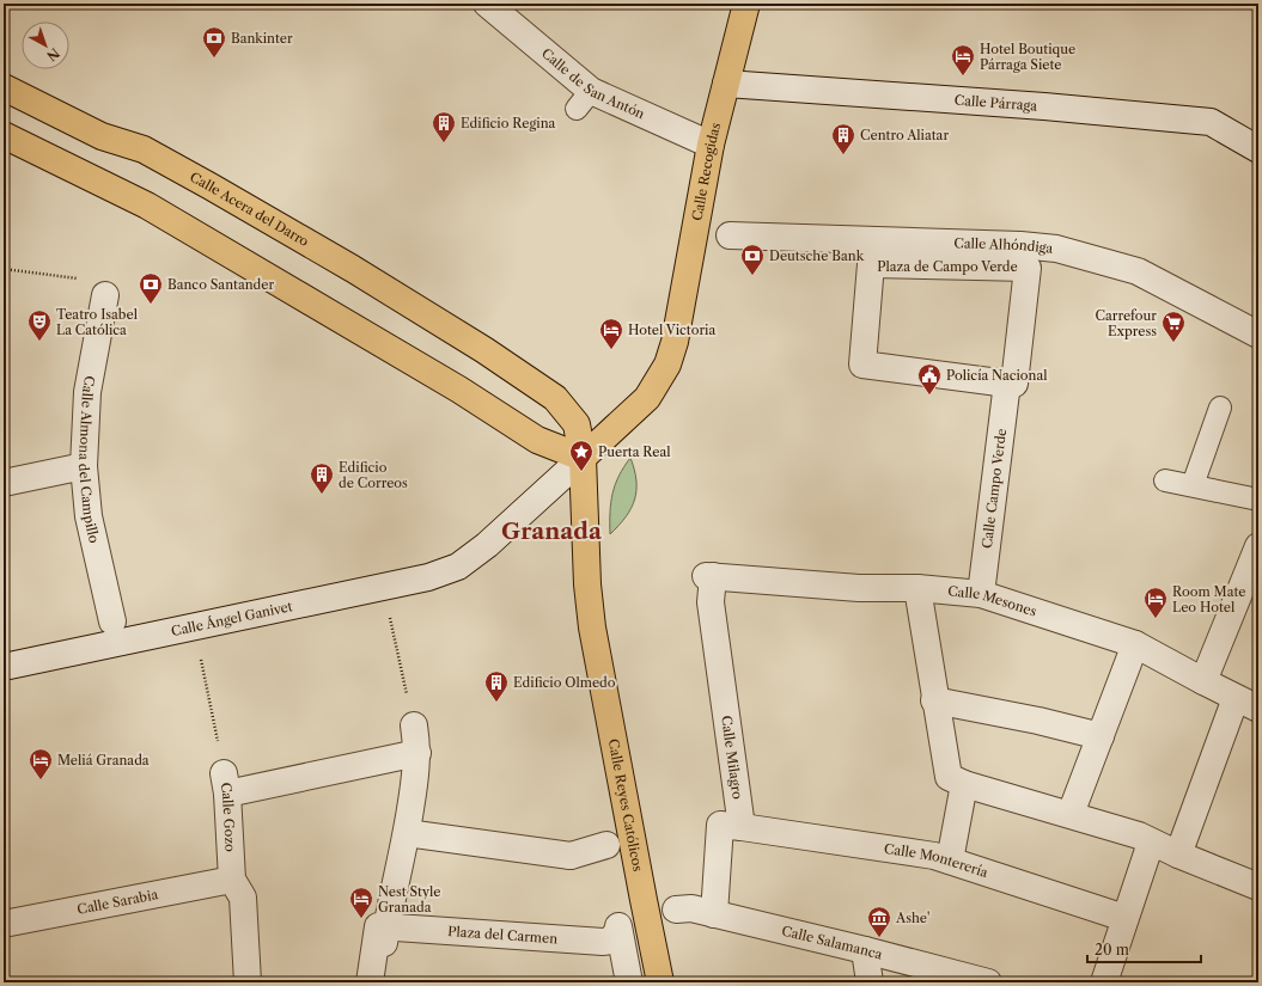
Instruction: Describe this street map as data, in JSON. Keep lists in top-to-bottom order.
{
  "streets": {
    "main road": ["Calle Recogidas", "Calle Acera del Darro", "Calle Reyes Católicos"],
    "street": [
      "Calle de San Antón",
      "Calle Párraga",
      "Calle Alhóndiga",
      "Plaza de Campo Verde",
      "Calle Almona del Campillo",
      "Calle Campo Verde",
      "Calle Mesones",
      "Calle Ángel Ganivet",
      "Calle Milagro",
      "Calle Gozo",
      "Calle Monterería",
      "Calle Sarabia",
      "Plaza del Carmen",
      "Calle Salamanca"
    ]
  },
  "crossings": [
    ["Calle de San Antón", "Calle Recogidas"],
    ["Calle Párraga", "Calle Recogidas"],
    ["Calle Recogidas", "Calle Acera del Darro"],
    ["Calle Recogidas", "Calle Ángel Ganivet"],
    ["Calle Recogidas", "Calle Reyes Católicos"],
    ["Calle Acera del Darro", "Calle Ángel Ganivet"],
    ["Calle Acera del Darro", "Calle Reyes Católicos"],
    ["Plaza de Campo Verde", "Calle Campo Verde"],
    ["Calle Campo Verde", "Calle Mesones"],
    ["Calle Mesones", "Calle Milagro"],
    ["Calle Ángel Ganivet", "Calle Reyes Católicos"],
    ["Calle Milagro", "Calle Monterería"],
    ["Calle Gozo", "Calle Sarabia"]
  ],
  "districts": ["Granada"],
  "places": {
    "bank": ["Bankinter", "Deutsche Bank", "Banco Santander"],
    "hotel": [
      "Hotel Boutique Párraga Siete",
      "Hotel Victoria",
      "Room Mate Leo Hotel",
      "Meliá Granada",
      "Nest Style Granada"
    ],
    "building": [
      "Edificio Regina",
      "Centro Aliatar",
      "Edificio de Correos",
      "Edificio Olmedo"
    ],
    "theatre": ["Teatro Isabel La Católica"],
    "supermarket": ["Carrefour Express"],
    "public building": ["Policía Nacional"],
    "place": ["Puerta Real"],
    "museum": ["Ashe'"]
  },
  "scale_bar": "20 m",
  "north": "bottom right"
}
